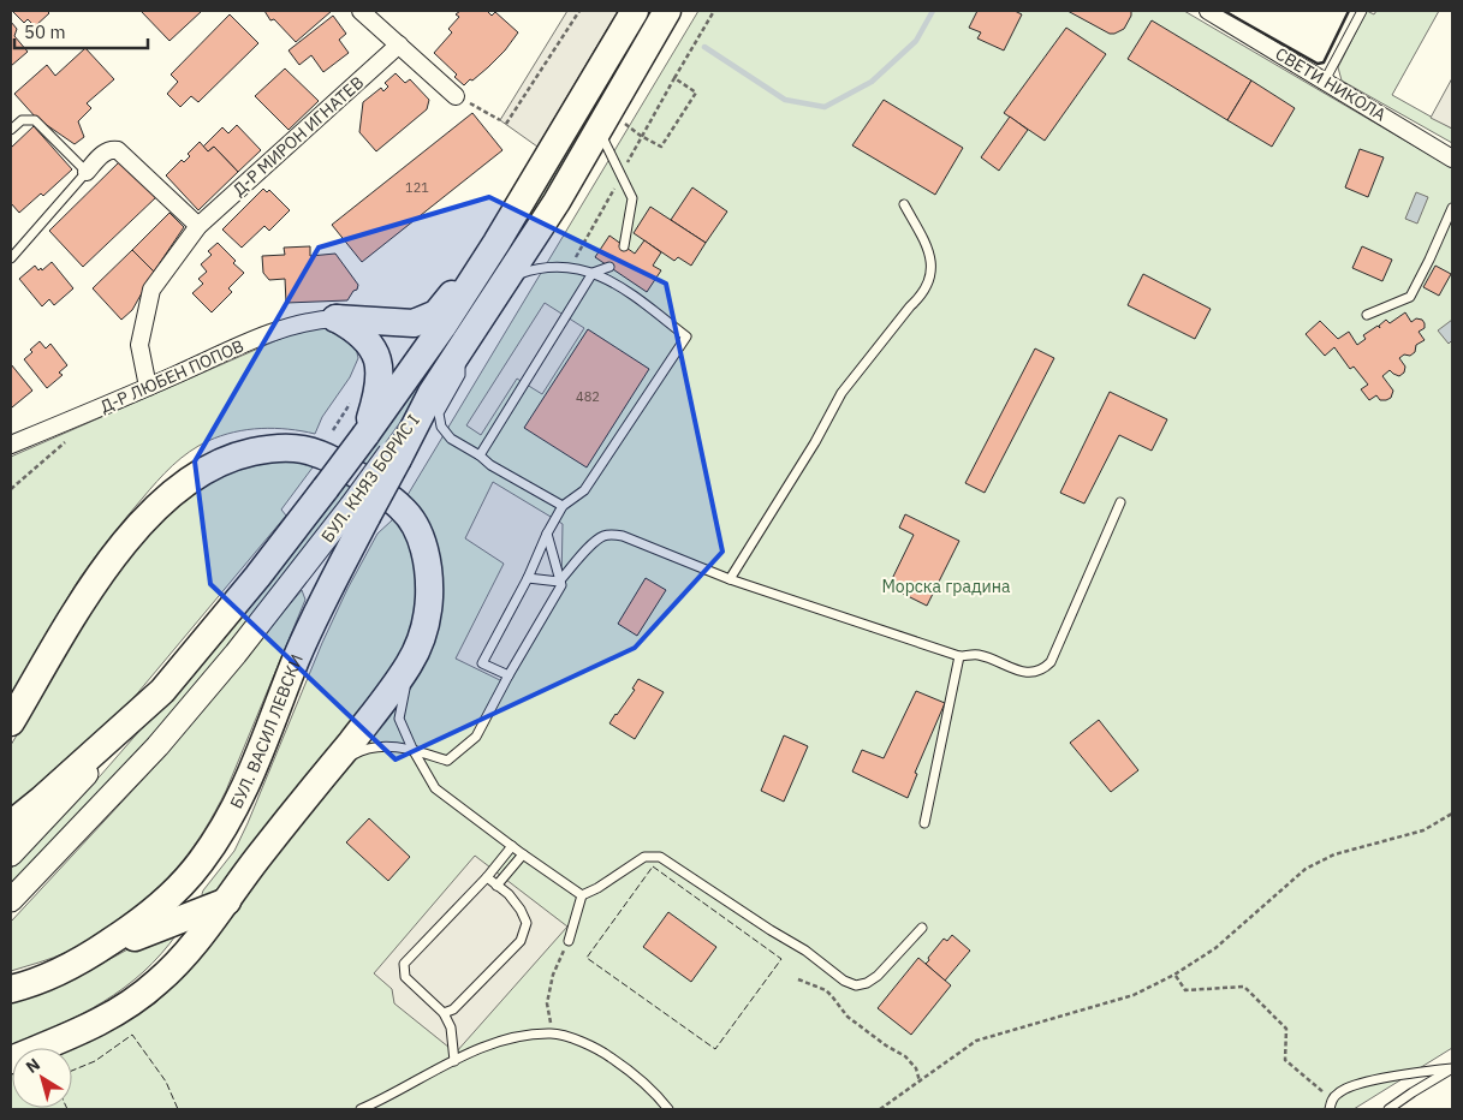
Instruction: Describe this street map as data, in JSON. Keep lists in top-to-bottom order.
{
  "streets": {
    "highway": ["БУЛ. КНЯЗ БОРИС I", "БУЛ. ВАСИЛ ЛЕВСКИ"],
    "street": ["СВЕТИ НИКОЛА", "Д-Р МИРОН ИГНАТЕВ", "Д-Р ЛЮБЕН ПОПОВ"]
  },
  "crossings": [
    ["Д-Р МИРОН ИГНАТЕВ", "Д-Р ЛЮБЕН ПОПОВ"],
    ["БУЛ. КНЯЗ БОРИС I", "БУЛ. ВАСИЛ ЛЕВСКИ"]
  ],
  "parks": ["Морска градина"],
  "house_numbers": ["121", "482"],
  "scale_bar": "50 m",
  "north": "top left"
}
